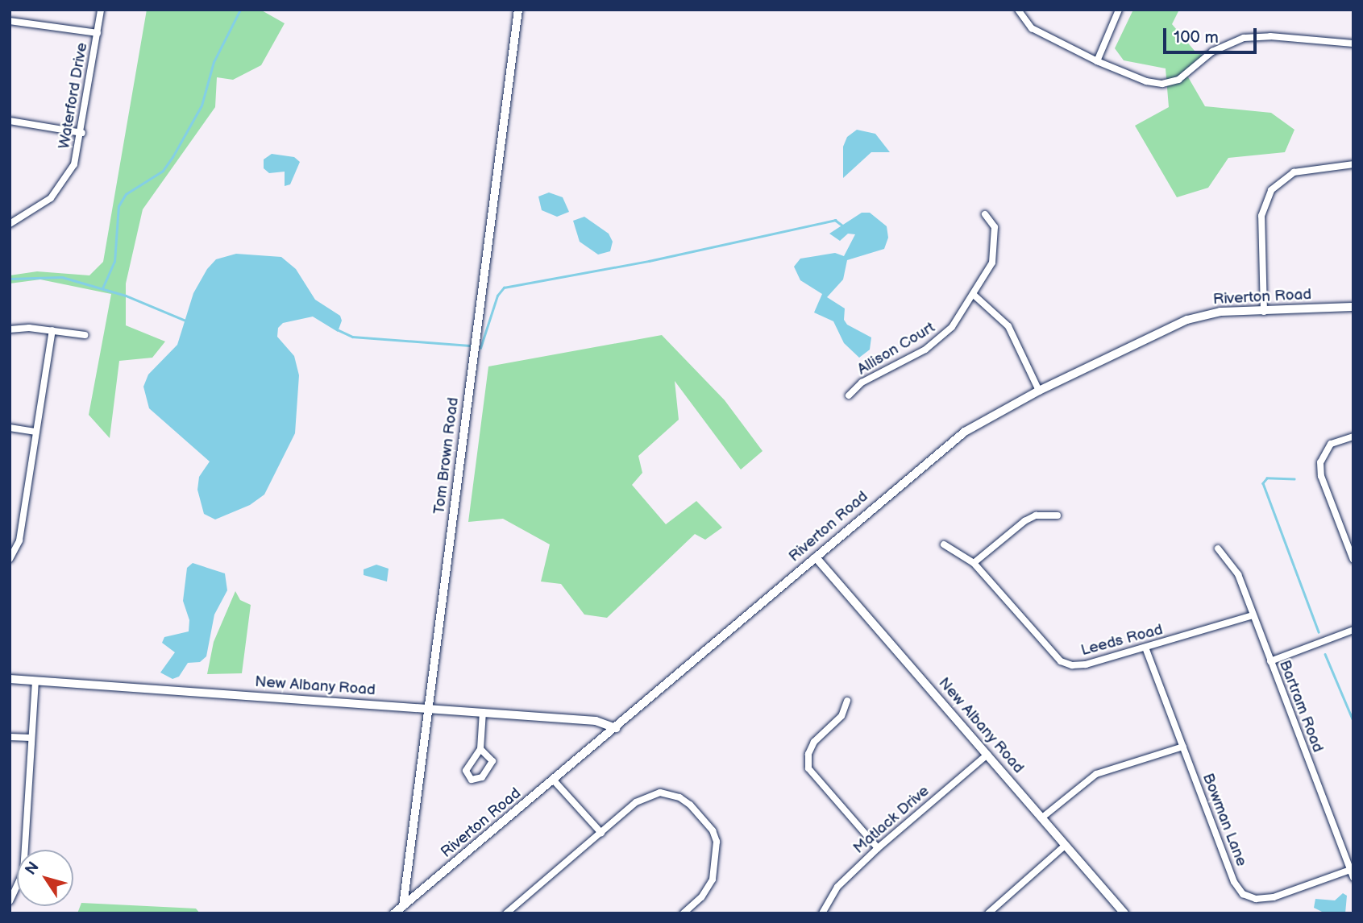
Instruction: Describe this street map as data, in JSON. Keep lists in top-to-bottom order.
{
  "streets": {
    "main road": ["Riverton Road", "New Albany Road"],
    "street": [
      "Waterford Drive",
      "Allison Court",
      "Tom Brown Road",
      "Leeds Road",
      "Bartram Road",
      "Matlack Drive",
      "Bowman Lane"
    ]
  },
  "crossings": [
    ["Riverton Road", "Tom Brown Road"],
    ["Riverton Road", "New Albany Road"],
    ["Tom Brown Road", "New Albany Road"],
    ["Leeds Road", "Bartram Road"],
    ["Leeds Road", "Bowman Lane"],
    ["New Albany Road", "Matlack Drive"],
    ["Bartram Road", "Bowman Lane"]
  ],
  "scale_bar": "100 m",
  "north": "top left"
}
